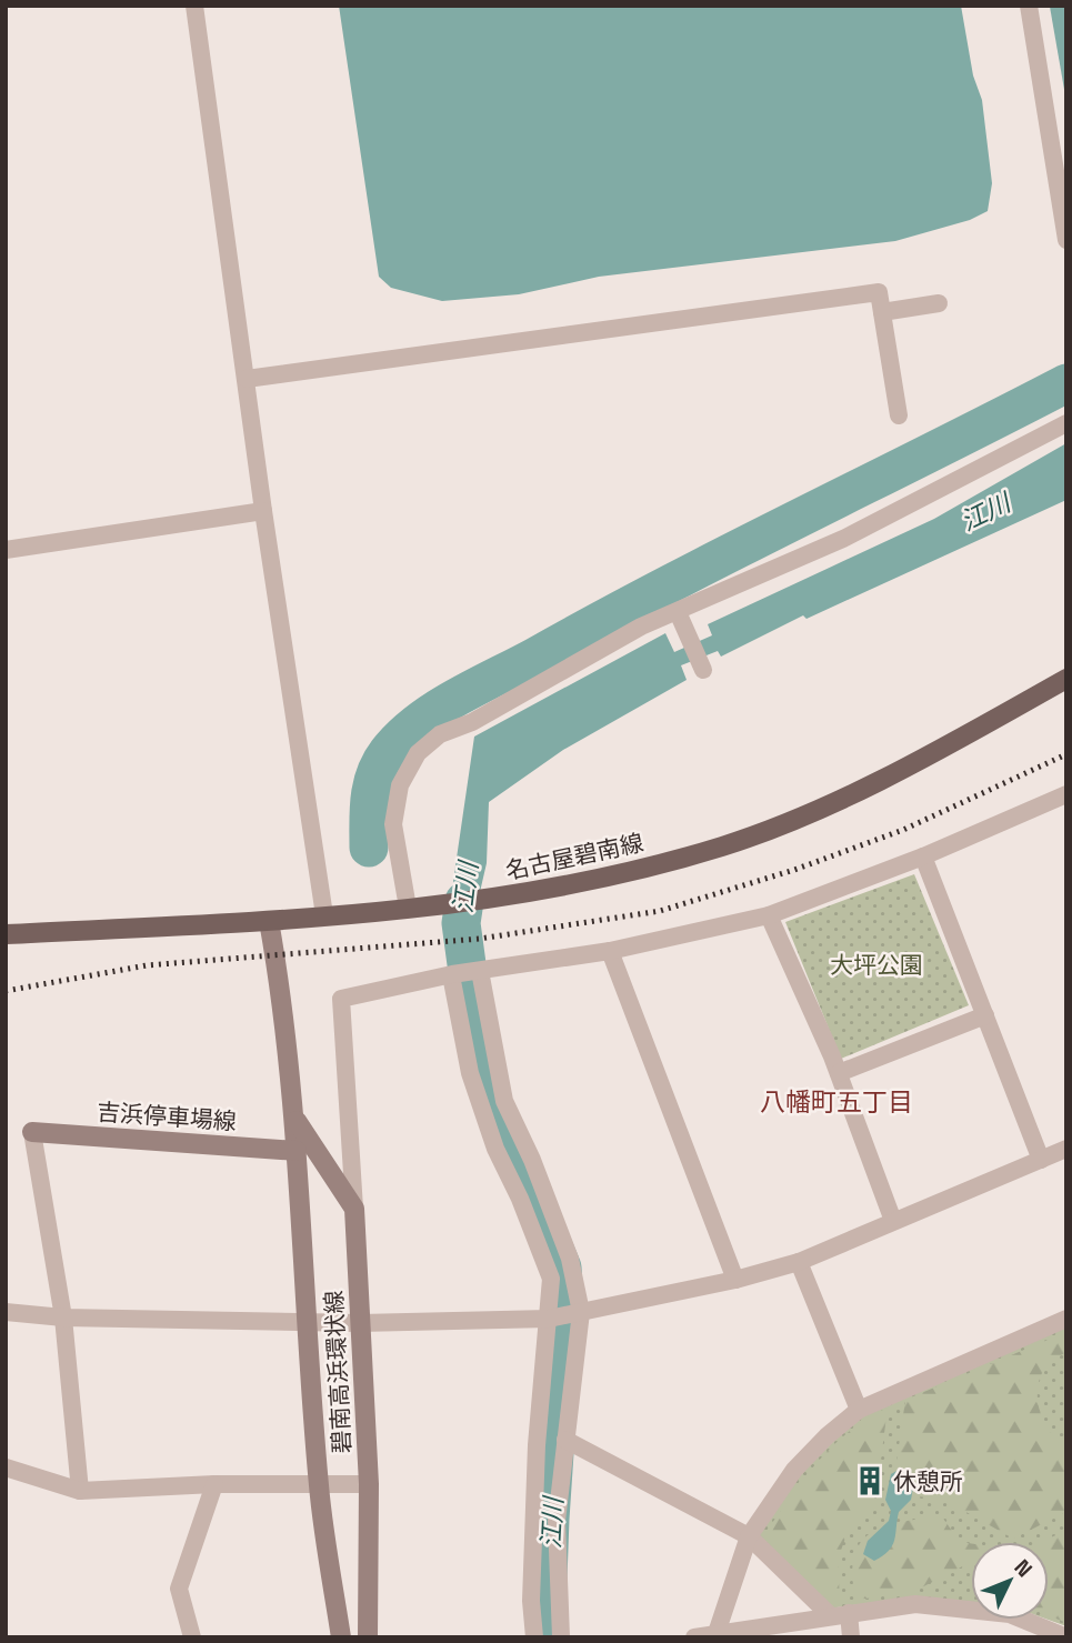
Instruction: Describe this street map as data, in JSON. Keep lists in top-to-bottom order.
{
  "streets": {
    "main road": ["名古屋碧南線", "吉浜停車場線", "碧南高浜環状線"]
  },
  "crossings": [
    ["名古屋碧南線", "碧南高浜環状線"],
    ["吉浜停車場線", "碧南高浜環状線"]
  ],
  "districts": ["八幡町五丁目"],
  "water": ["江川"],
  "parks": ["大坪公園"],
  "places": {
    "building": ["休憩所"]
  },
  "north": "top right"
}
